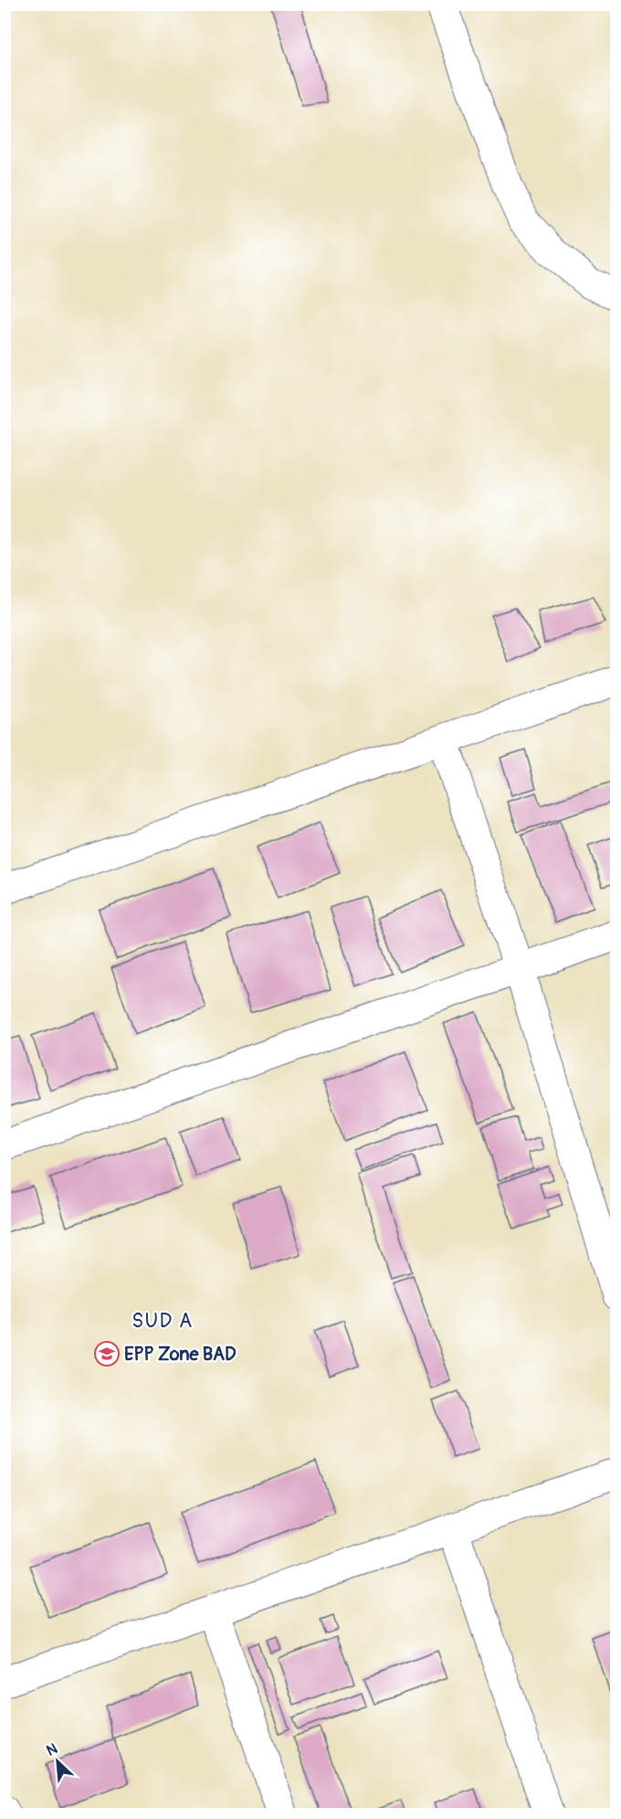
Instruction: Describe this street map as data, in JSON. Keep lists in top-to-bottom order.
{
  "districts": ["SUD A"],
  "places": {
    "school or university": ["EPP Zone BAD"]
  },
  "north": "top left"
}
